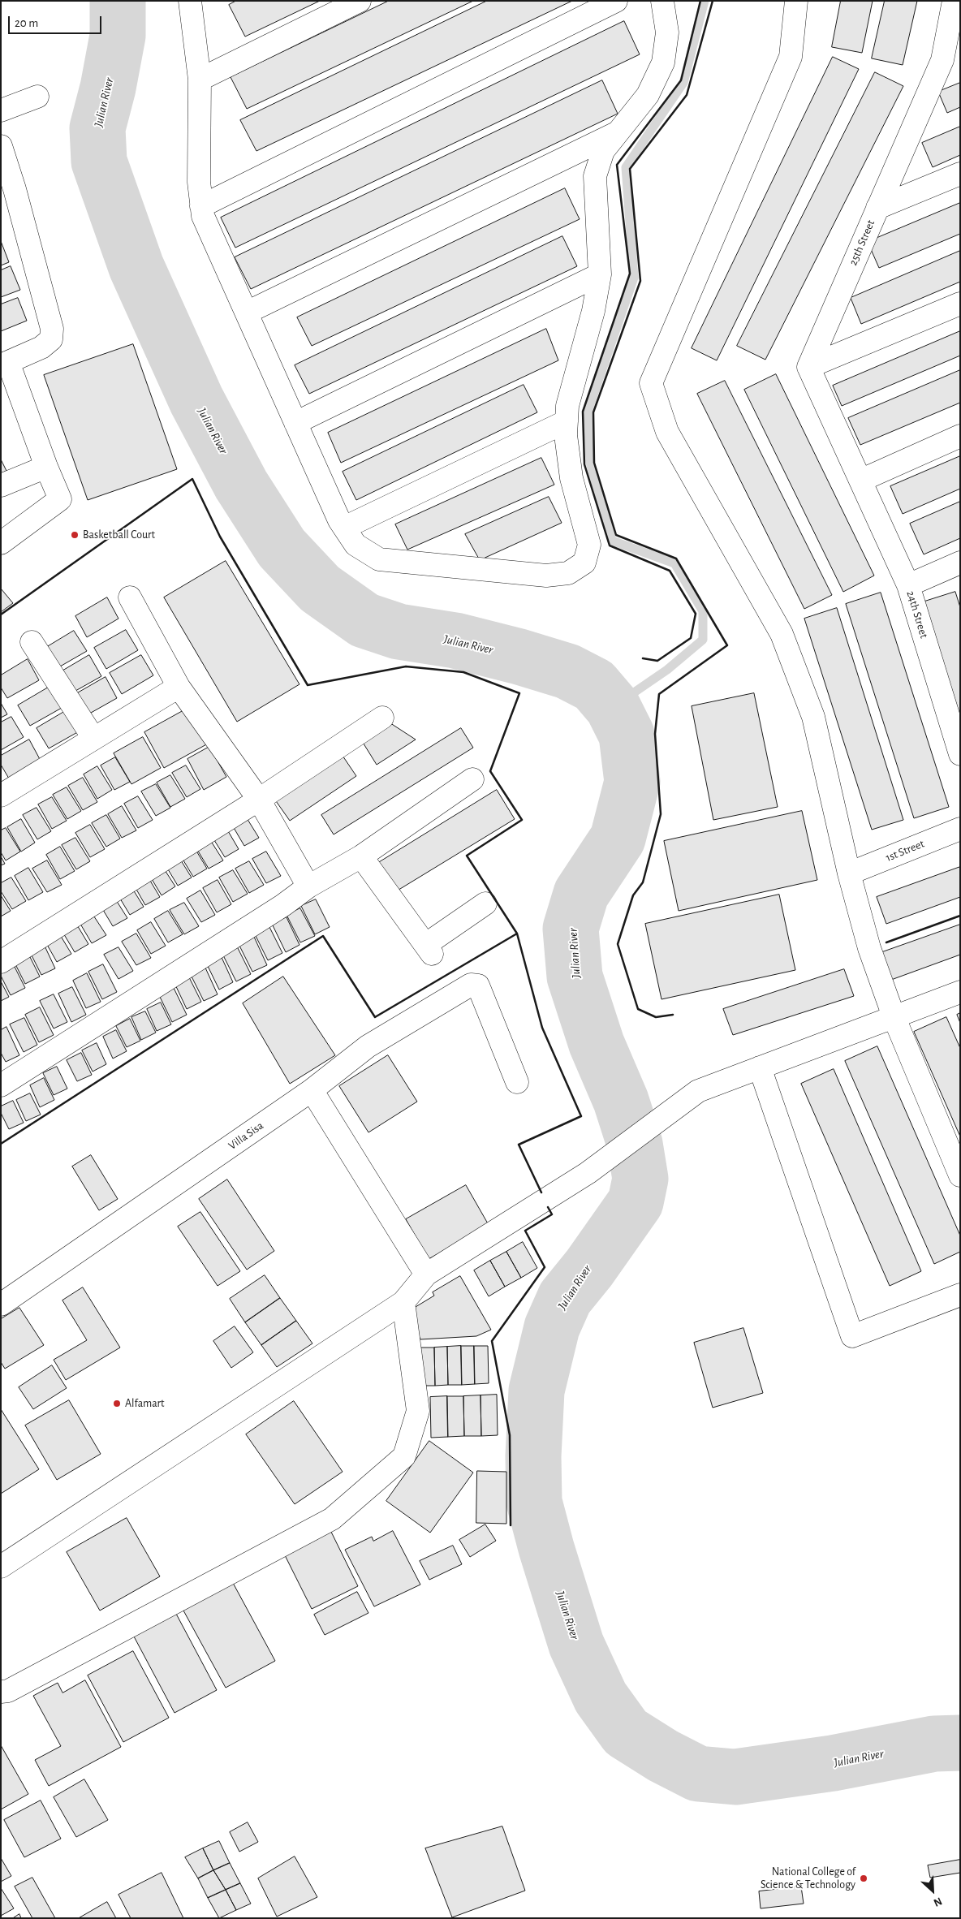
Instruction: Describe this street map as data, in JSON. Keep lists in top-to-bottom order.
{
  "streets": {
    "street": [
      "25th Street",
      "24th Street",
      "1st Street",
      "Villa Sisa"
    ]
  },
  "water": ["Julian River"],
  "places": ["Basketball Court", "Alfamart", "National College of Science & Technology"],
  "scale_bar": "20 m",
  "north": "bottom right"
}
